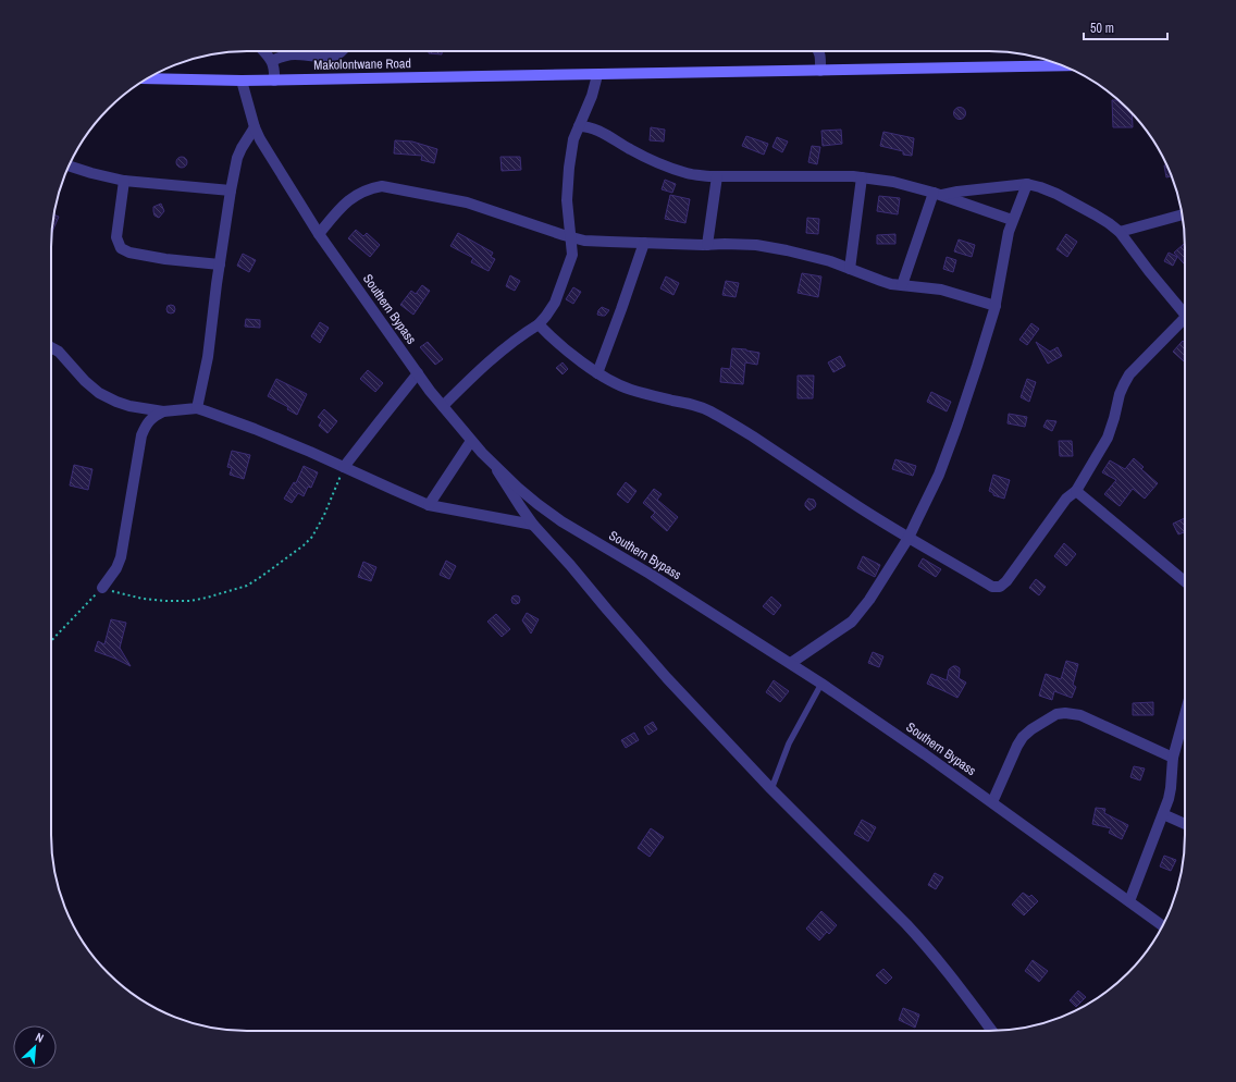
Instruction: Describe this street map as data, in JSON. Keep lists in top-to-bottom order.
{
  "streets": {
    "main road": ["Makolontwane Road"],
    "street": ["Southern Bypass"]
  },
  "crossings": [
    ["Makolontwane Road", "Southern Bypass"]
  ],
  "scale_bar": "50 m",
  "north": "top right"
}
